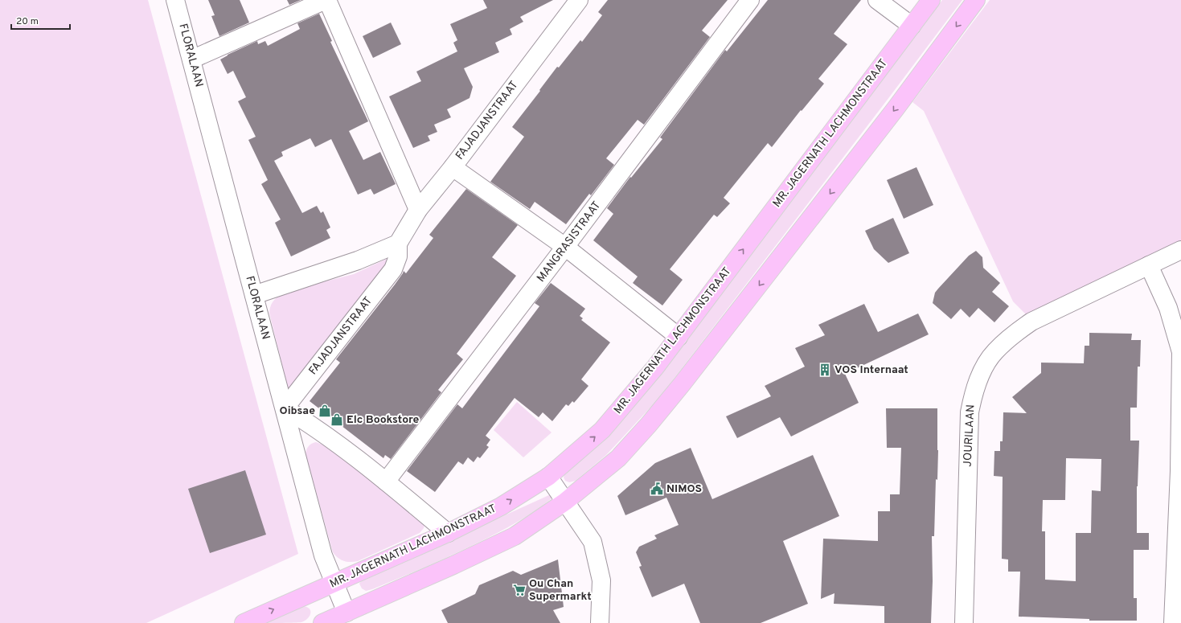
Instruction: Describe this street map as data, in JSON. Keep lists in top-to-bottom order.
{
  "streets": {
    "main road": ["MR. JAGERNATH LACHMONSTRAAT"],
    "street": [
      "FLORALAAN",
      "FAJADJANSTRAAT",
      "MANGRASISTRAAT",
      "JOURILAAN"
    ]
  },
  "crossings": [
    ["FLORALAAN", "FAJADJANSTRAAT"],
    ["FLORALAAN", "MR. JAGERNATH LACHMONSTRAAT"]
  ],
  "places": {
    "building": ["VOS Internaat"],
    "shop": ["Oibsae", "Elc Bookstore"],
    "public building": ["NIMOS"],
    "supermarket": ["Ou Chan Supermarkt"]
  },
  "scale_bar": "20 m"
}
